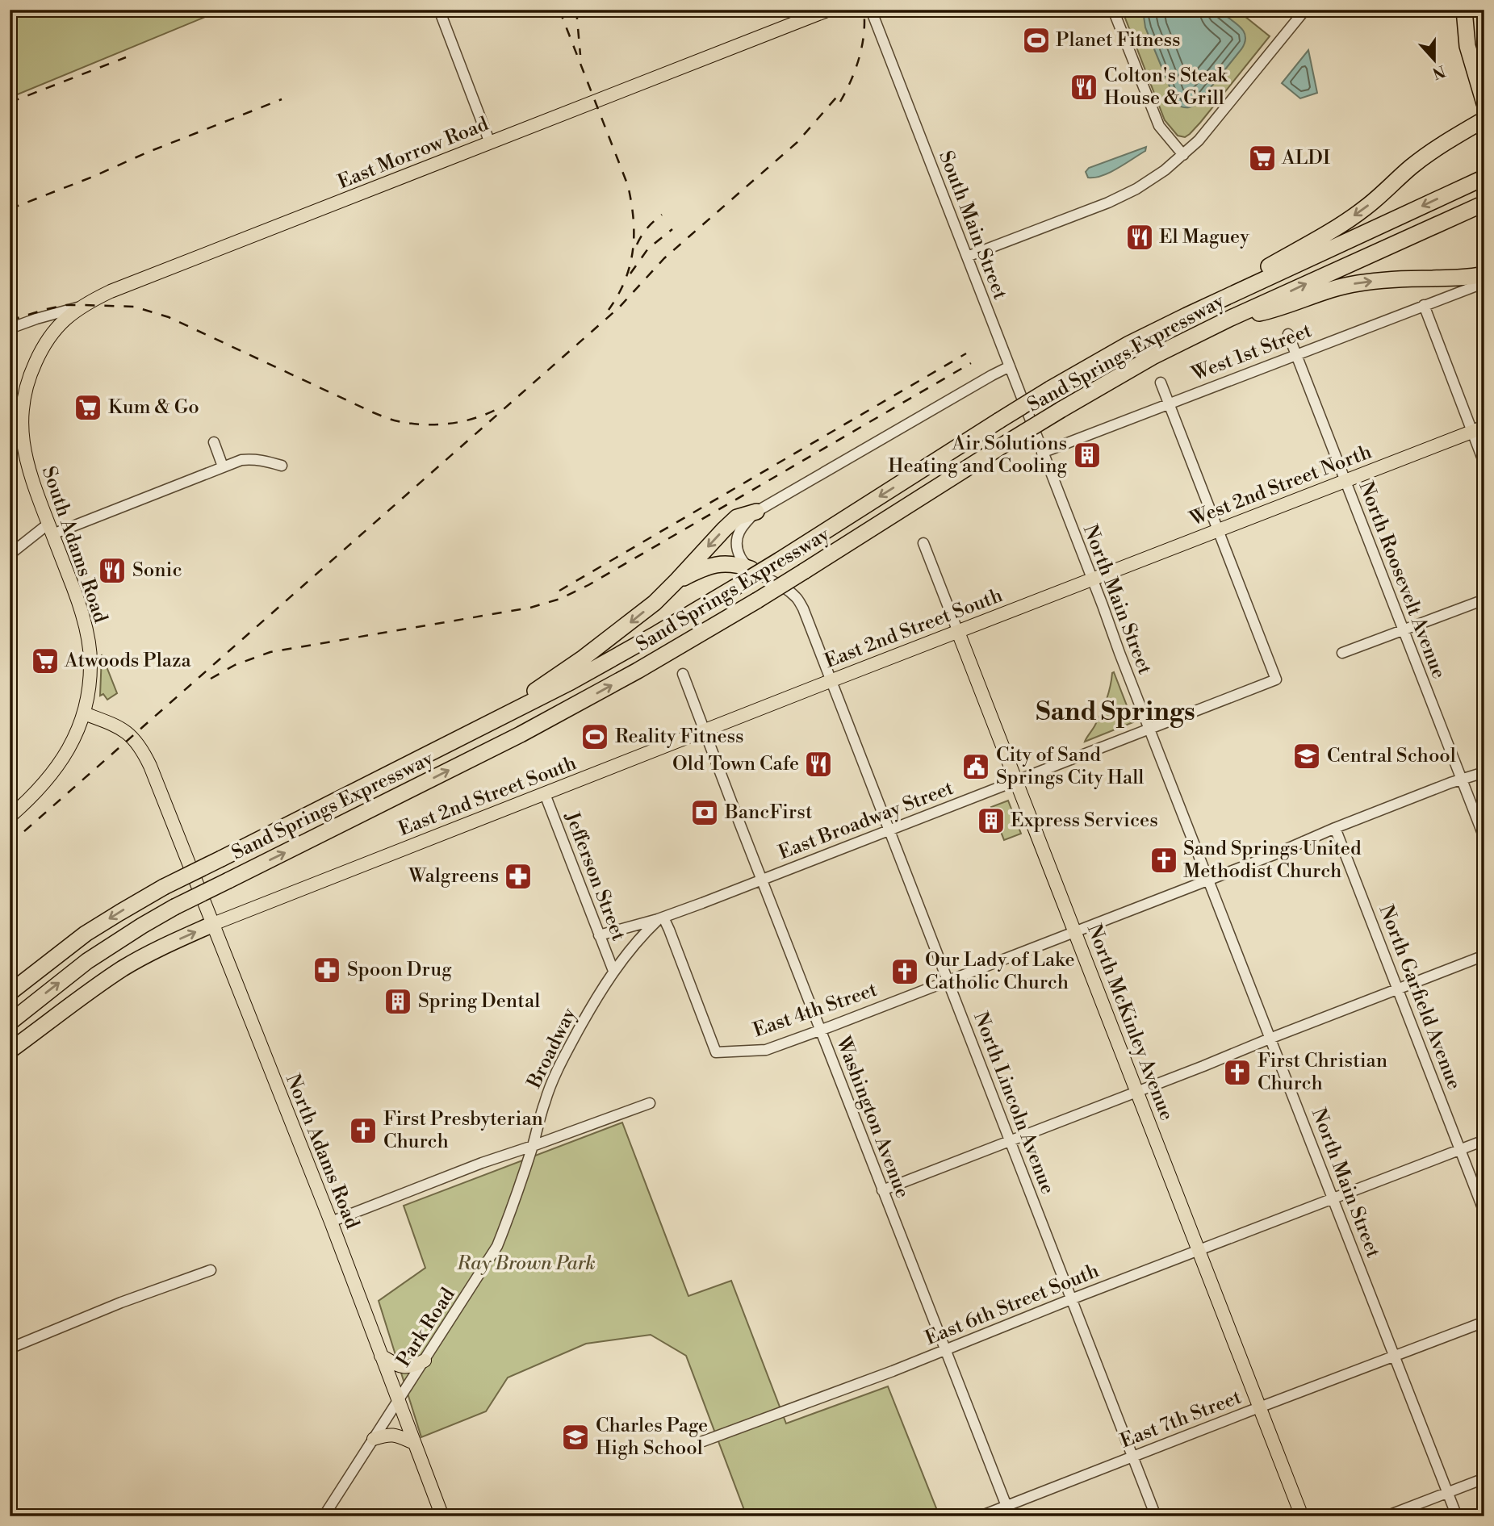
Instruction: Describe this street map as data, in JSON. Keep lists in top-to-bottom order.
{
  "streets": {
    "highway": ["Sand Springs Expressway"],
    "main road": [
      "East Morrow Road",
      "West 2nd Street North",
      "South Adams Road",
      "East 2nd Street South",
      "North McKinley Avenue",
      "North Adams Road"
    ],
    "street": [
      "South Main Street",
      "West 1st Street",
      "North Roosevelt Avenue",
      "North Main Street",
      "East Broadway Street",
      "Jefferson Street",
      "North Garfield Avenue",
      "East 4th Street",
      "Broadway",
      "North Lincoln Avenue",
      "Washington Avenue",
      "East 6th Street South",
      "Park Road",
      "East 7th Street"
    ]
  },
  "crossings": [
    ["East Morrow Road", "South Adams Road"],
    ["South Main Street", "West 1st Street"],
    ["South Main Street", "North Main Street"],
    ["West 1st Street", "North Roosevelt Avenue"],
    ["West 1st Street", "North Main Street"],
    ["West 2nd Street North", "North Roosevelt Avenue"],
    ["West 2nd Street North", "North Main Street"],
    ["West 2nd Street North", "East 2nd Street South"],
    ["West 2nd Street North", "East Broadway Street"],
    ["South Adams Road", "North Adams Road"],
    ["North Roosevelt Avenue", "East 4th Street"],
    ["North Main Street", "East 2nd Street South"],
    ["North Main Street", "East Broadway Street"],
    ["North Main Street", "East 4th Street"],
    ["North Main Street", "East 6th Street South"],
    ["North Main Street", "East 7th Street"],
    ["East 2nd Street South", "Jefferson Street"],
    ["East 2nd Street South", "North McKinley Avenue"],
    ["East 2nd Street South", "North Lincoln Avenue"],
    ["East 2nd Street South", "Washington Avenue"],
    ["East 2nd Street South", "North Adams Road"],
    ["East Broadway Street", "Jefferson Street"],
    ["East Broadway Street", "East 4th Street"],
    ["East Broadway Street", "North McKinley Avenue"],
    ["East Broadway Street", "Broadway"],
    ["East Broadway Street", "North Lincoln Avenue"],
    ["East Broadway Street", "Washington Avenue"],
    ["Jefferson Street", "Broadway"],
    ["North Garfield Avenue", "East 4th Street"],
    ["North Garfield Avenue", "East 6th Street South"],
    ["East 4th Street", "North McKinley Avenue"],
    ["East 4th Street", "North Lincoln Avenue"],
    ["East 4th Street", "Washington Avenue"],
    ["North McKinley Avenue", "East 6th Street South"],
    ["North McKinley Avenue", "East 7th Street"],
    ["Broadway", "Park Road"],
    ["North Lincoln Avenue", "East 6th Street South"],
    ["North Lincoln Avenue", "East 7th Street"],
    ["Washington Avenue", "East 6th Street South"],
    ["Washington Avenue", "East 7th Street"],
    ["North Adams Road", "Park Road"]
  ],
  "districts": ["Sand Springs"],
  "parks": ["Ray Brown Park"],
  "places": {
    "sports": ["Planet Fitness", "Reality Fitness"],
    "restaurant": [
      "Colton's Steak House & Grill",
      "El Maguey",
      "Sonic",
      "Old Town Cafe"
    ],
    "supermarket": ["ALDI", "Kum & Go", "Atwoods Plaza"],
    "building": ["Air Solutions Heating and Cooling", "Express Services", "Spring Dental"],
    "school or university": ["Central School", "Charles Page High School"],
    "public building": ["City of Sand Springs City Hall"],
    "bank": ["BancFirst"],
    "church": [
      "Sand Springs United Methodist Church",
      "Our Lady of Lake Catholic Church",
      "First Christian Church",
      "First Presbyterian Church"
    ],
    "pharmacy": ["Walgreens", "Spoon Drug"]
  },
  "north": "bottom"
}
